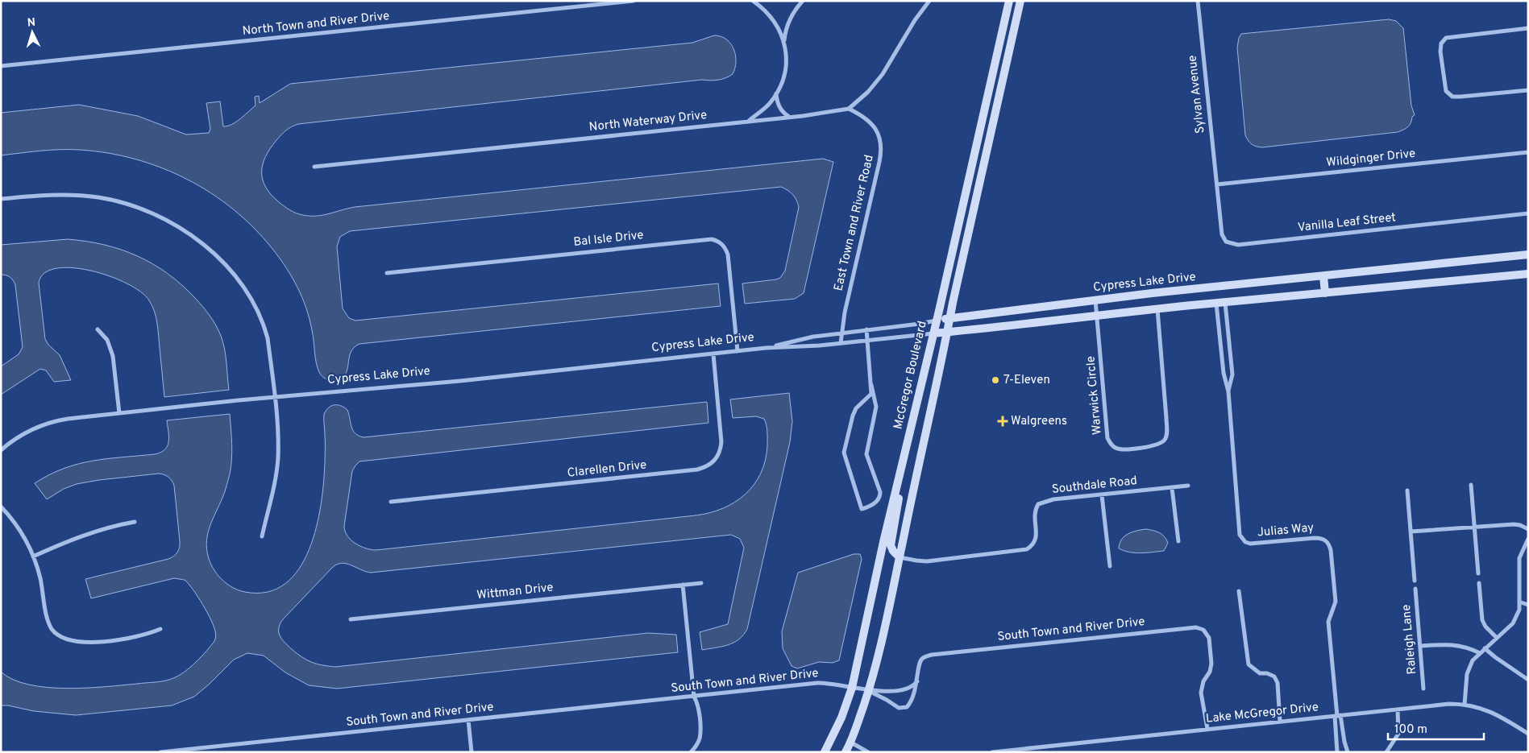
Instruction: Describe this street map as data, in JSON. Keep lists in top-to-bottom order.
{
  "streets": {
    "main road": ["Cypress Lake Drive", "McGregor Boulevard"],
    "street": [
      "North Town and River Drive",
      "Sylvan Avenue",
      "North Waterway Drive",
      "Wildginger Drive",
      "East Town and River Road",
      "Vanilla Leaf Street",
      "Bal Isle Drive",
      "Warwick Circle",
      "Clarellen Drive",
      "Southdale Road",
      "Julias Way",
      "Wittman Drive",
      "South Town and River Drive",
      "Raleigh Lane",
      "Lake McGregor Drive"
    ]
  },
  "crossings": [
    ["Sylvan Avenue", "Wildginger Drive"],
    ["Sylvan Avenue", "Vanilla Leaf Street"],
    ["North Waterway Drive", "East Town and River Road"],
    ["Wildginger Drive", "Vanilla Leaf Street"],
    ["East Town and River Road", "Cypress Lake Drive"],
    ["Bal Isle Drive", "Cypress Lake Drive"],
    ["Cypress Lake Drive", "McGregor Boulevard"],
    ["Cypress Lake Drive", "Warwick Circle"],
    ["Cypress Lake Drive", "Clarellen Drive"],
    ["Cypress Lake Drive", "Julias Way"],
    ["McGregor Boulevard", "South Town and River Drive"],
    ["Julias Way", "Lake McGregor Drive"],
    ["South Town and River Drive", "Lake McGregor Drive"]
  ],
  "places": {
    "other": ["7-Eleven"],
    "health": ["Walgreens"]
  },
  "scale_bar": "100 m",
  "north": "top"
}
